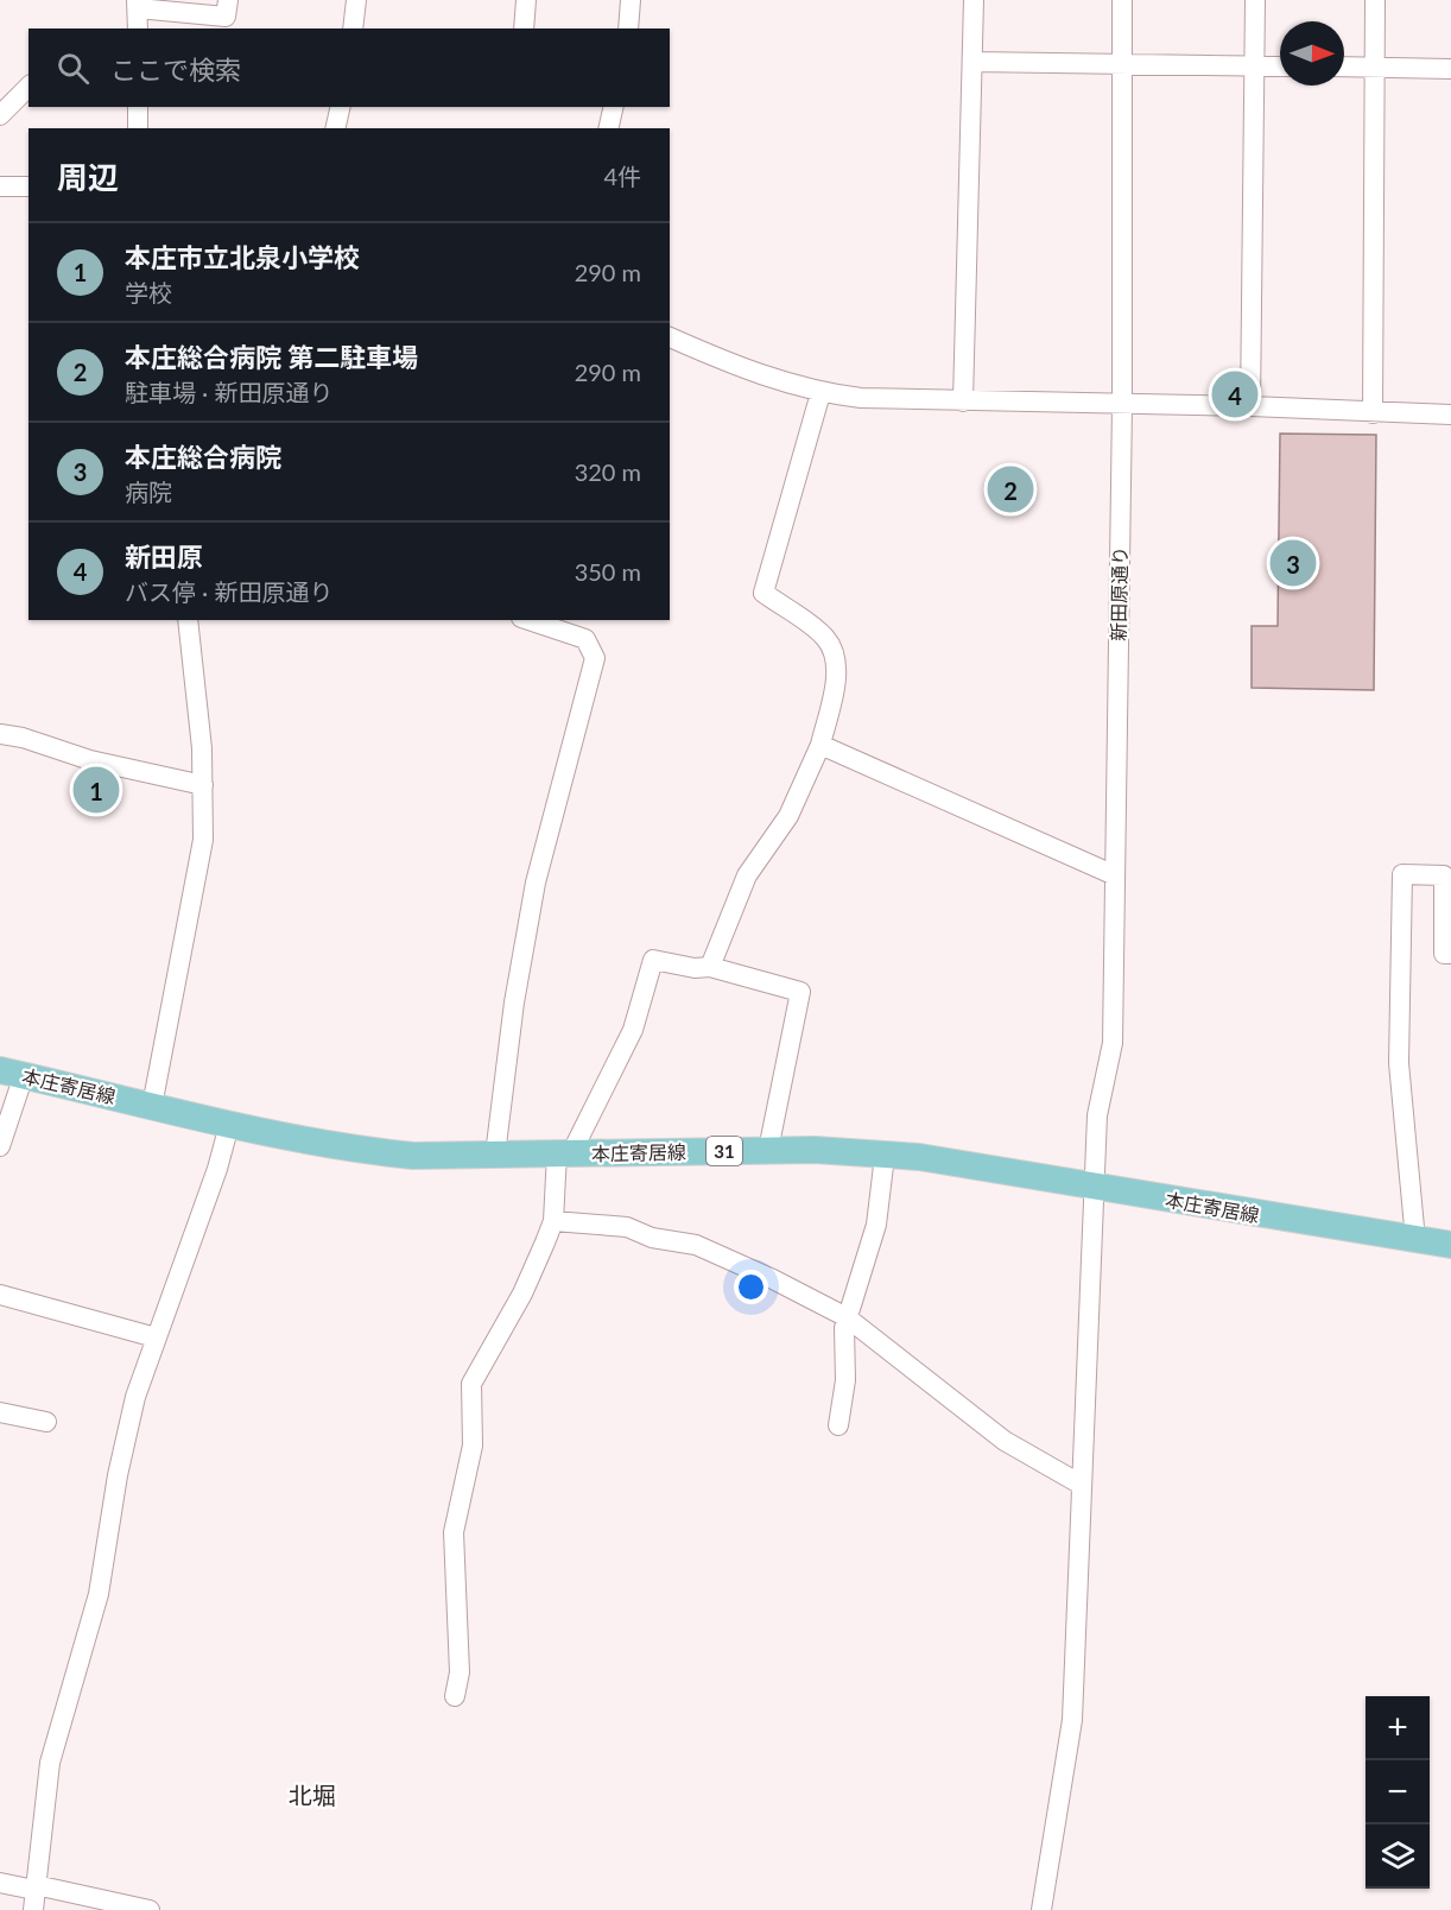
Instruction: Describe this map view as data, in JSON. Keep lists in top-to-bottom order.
{
  "streets": {
    "main road": ["本庄寄居線", "31"],
    "street": ["新田原通り"]
  },
  "crossings": [
    ["新田原通り", "本庄寄居線"]
  ],
  "districts": ["北堀"],
  "north": "right",
  "page": {
    "search": "ここで検索",
    "heading": ["周辺", "4件"],
    "list": [
      {
        "mark": "1",
        "name": "本庄市立北泉小学校",
        "note": "学校",
        "value": "290 m"
      },
      {
        "mark": "2",
        "name": "本庄総合病院 第二駐車場",
        "note": "駐車場 · 新田原通り",
        "value": "290 m"
      },
      {
        "mark": "3",
        "name": "本庄総合病院",
        "note": "病院",
        "value": "320 m"
      },
      {
        "mark": "4",
        "name": "新田原",
        "note": "バス停 · 新田原通り",
        "value": "350 m"
      }
    ],
    "pins": [
      "4",
      "2",
      "3",
      "1"
    ],
    "map_buttons": ["+", "−"]
  }
}
